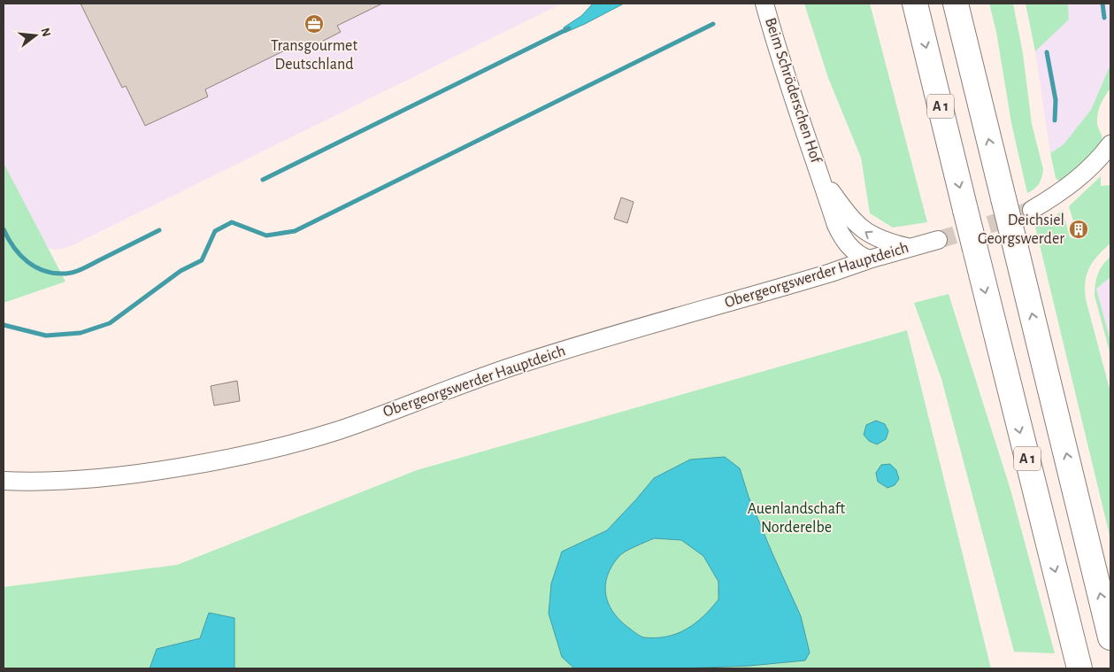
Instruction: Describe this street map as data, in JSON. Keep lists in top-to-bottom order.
{
  "streets": {
    "highway": ["A 1"],
    "street": ["Beim Schröderschen Hof", "Obergeorgswerder Hauptdeich"]
  },
  "crossings": [
    ["Beim Schröderschen Hof", "Obergeorgswerder Hauptdeich"]
  ],
  "parks": ["Auenlandschaft Norderelbe"],
  "places": {
    "office": ["Transgourmet Deutschland"],
    "building": ["Deichsiel Georgswerder"]
  },
  "north": "right"
}
